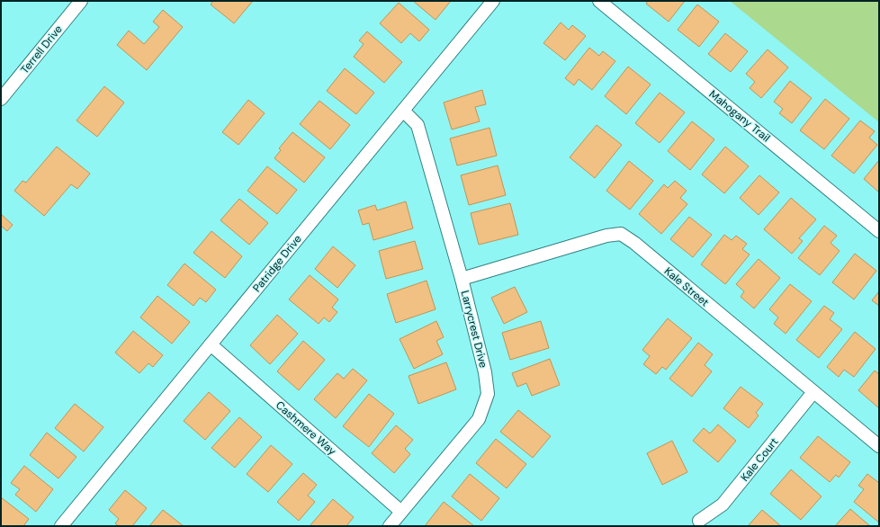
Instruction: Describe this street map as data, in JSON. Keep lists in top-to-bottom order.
{
  "streets": {
    "street": [
      "Terrell Drive",
      "Mahogany Trail",
      "Patridge Drive",
      "Kale Street",
      "Larrycrest Drive",
      "Cashmere Way",
      "Kale Court"
    ]
  },
  "crossings": [
    ["Patridge Drive", "Larrycrest Drive"],
    ["Patridge Drive", "Cashmere Way"],
    ["Kale Street", "Larrycrest Drive"],
    ["Kale Street", "Kale Court"],
    ["Larrycrest Drive", "Cashmere Way"]
  ]
}
